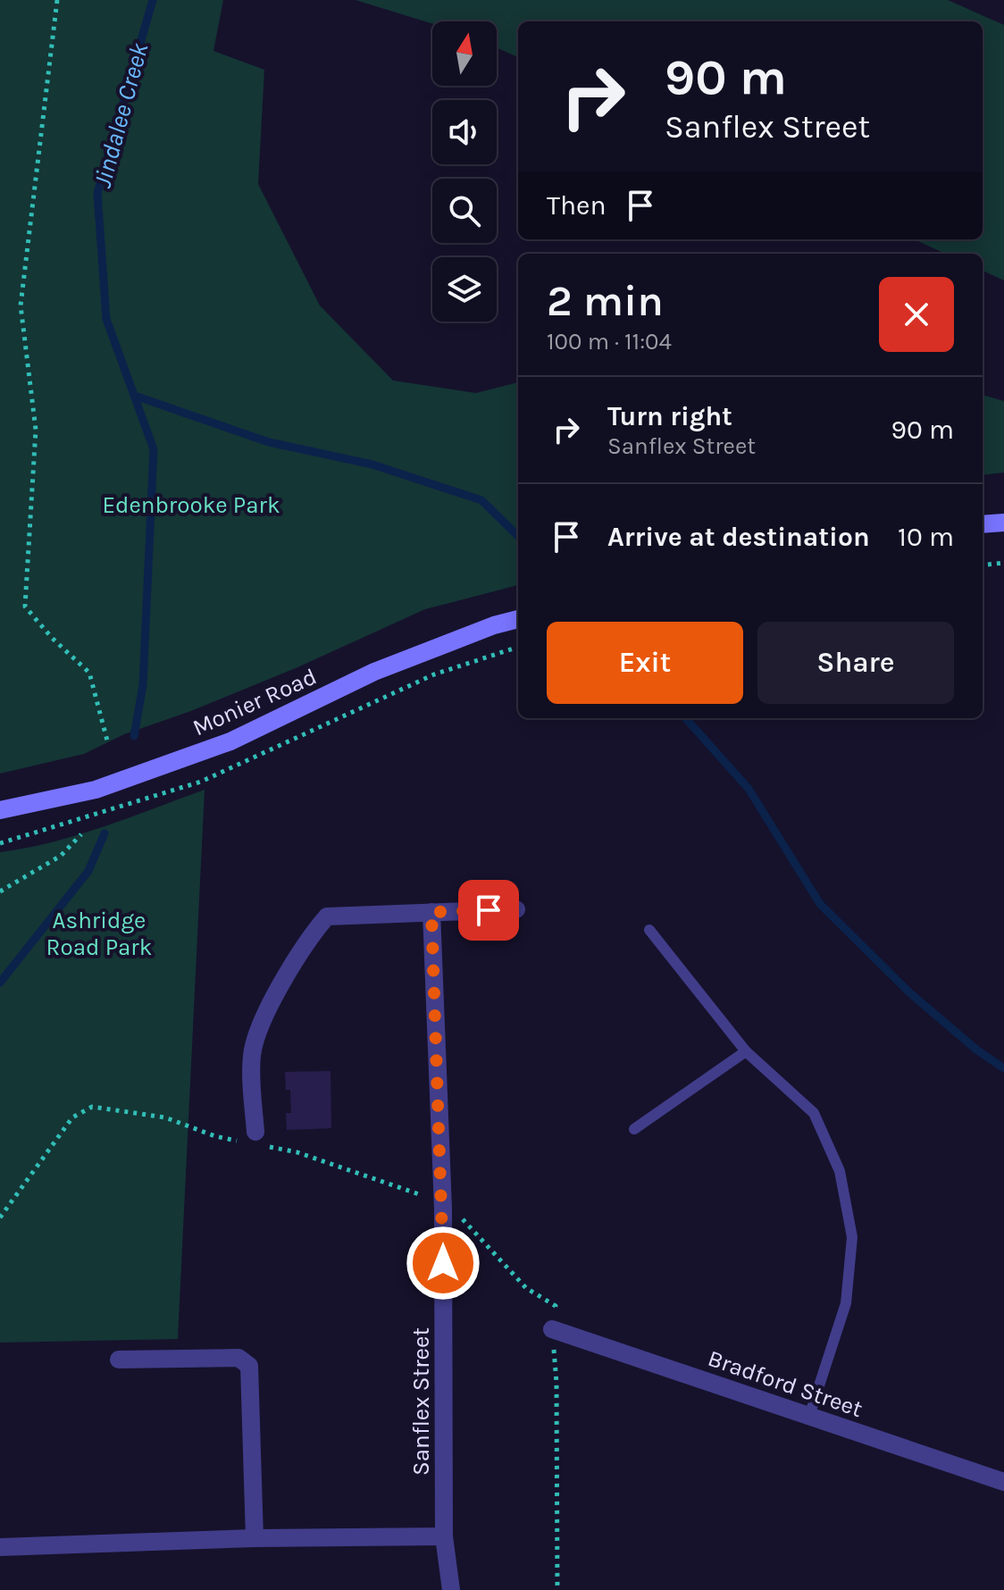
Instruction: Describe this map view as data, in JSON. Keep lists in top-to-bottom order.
{
  "streets": {
    "main road": ["Monier Road"],
    "street": ["Bradford Street", "Sanflex Street"]
  },
  "water": ["Jindalee Creek"],
  "parks": ["Edenbrooke Park", "Ashridge Road Park"],
  "north": "top",
  "page": {
    "turn": ["90 m", "Sanflex Street"],
    "then": "Then",
    "heading": ["2 min", "100 m · 11:04"],
    "list": [
      {
        "name": "Turn right",
        "note": "Sanflex Street",
        "value": "90 m"
      },
      {
        "name": "Arrive at destination",
        "value": "10 m"
      }
    ],
    "buttons": ["Exit", "Share"]
  }
}
